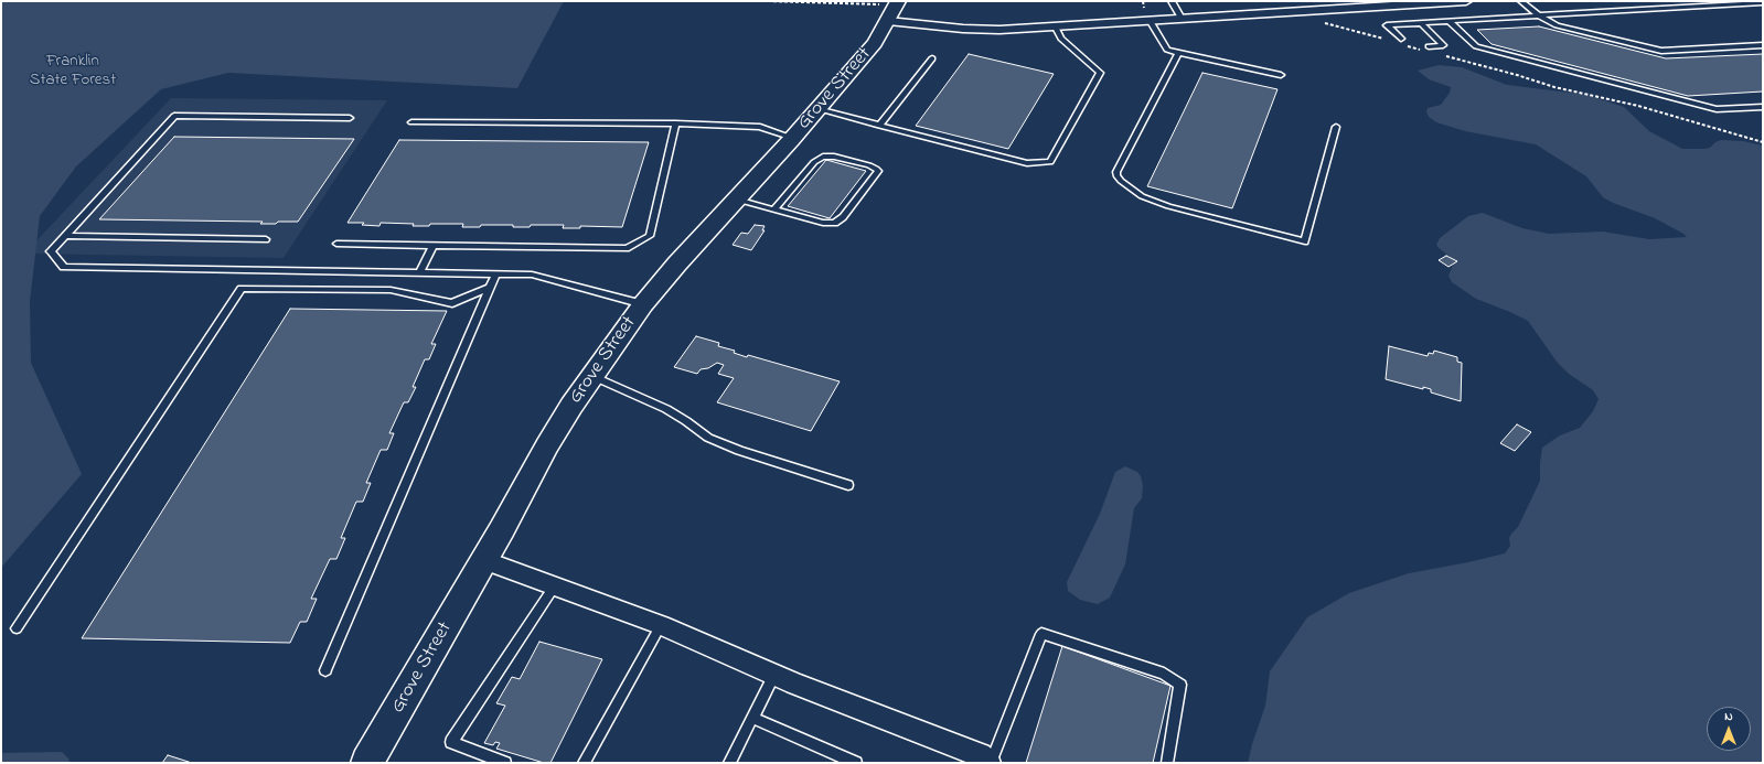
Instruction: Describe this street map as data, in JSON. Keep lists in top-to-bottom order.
{
  "streets": {
    "main road": ["Grove Street"]
  },
  "parks": ["Franklin State Forest"],
  "north": "top"
}
